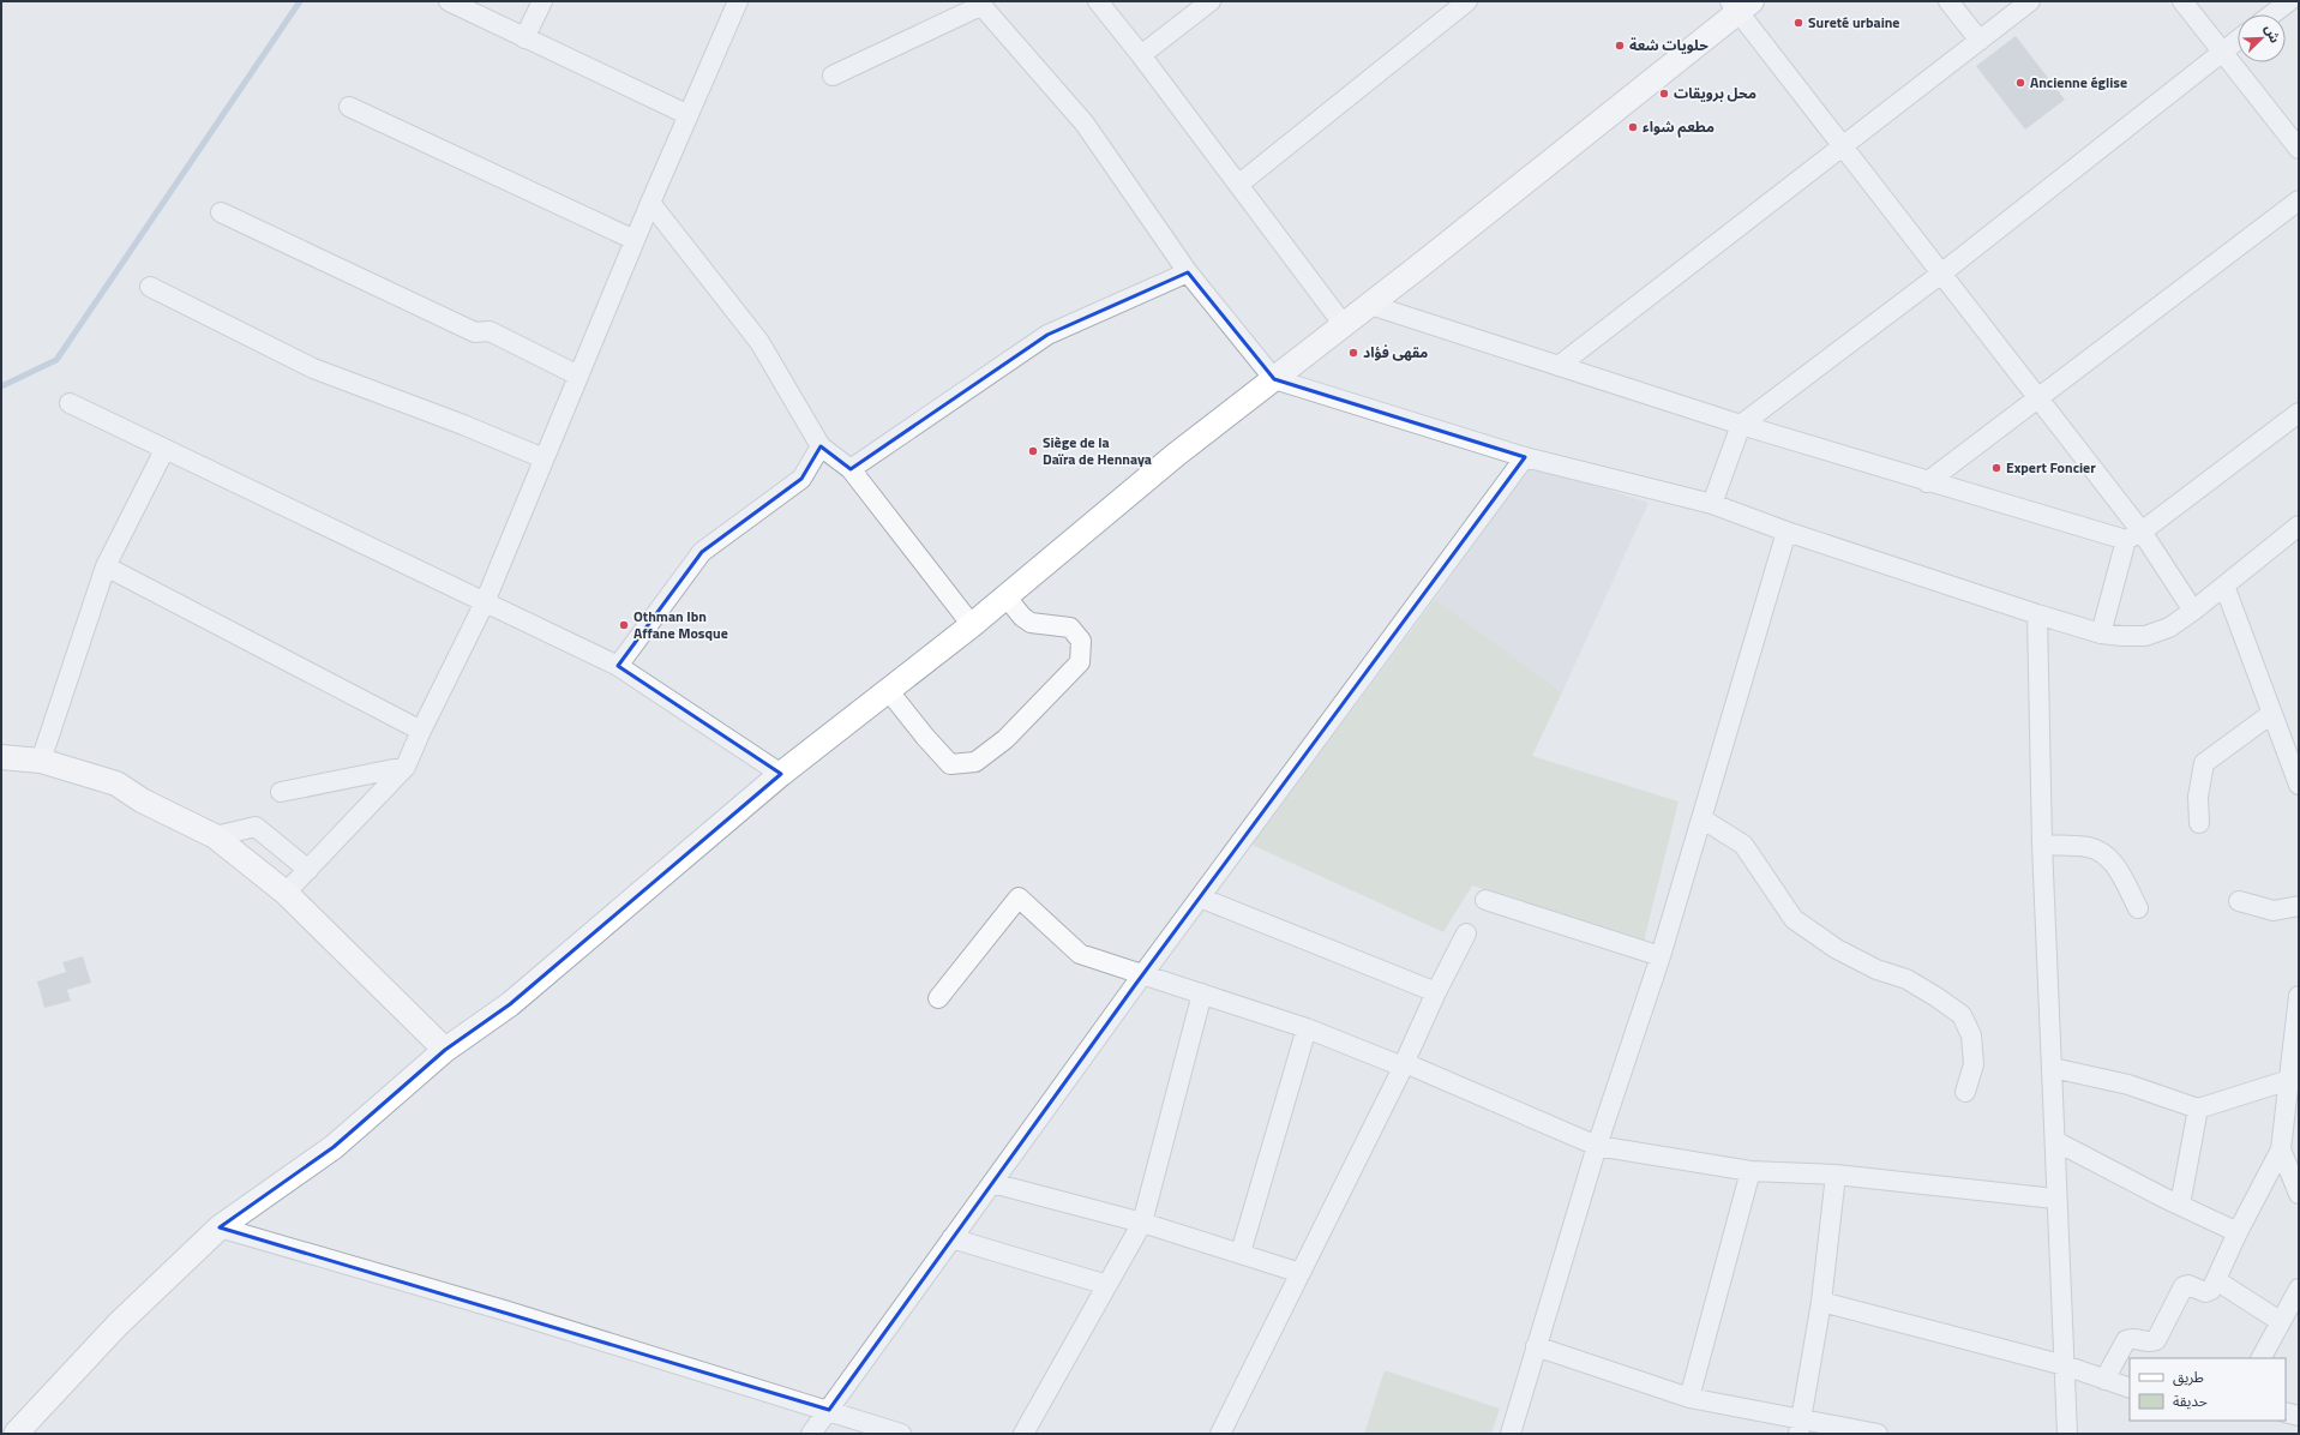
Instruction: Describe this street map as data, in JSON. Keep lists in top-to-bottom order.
{
  "places": [
    "Sureté urbaine",
    "حلويات شعة",
    "Ancienne église",
    "محل برويقات",
    "مطعم شواء",
    "مقهى فؤاد",
    "Siège de la Daïra de Hennaya",
    "Expert Foncier",
    "Othman Ibn Affane Mosque"
  ],
  "legend": ["طريق", "حديقة"],
  "north": "top right"
}
